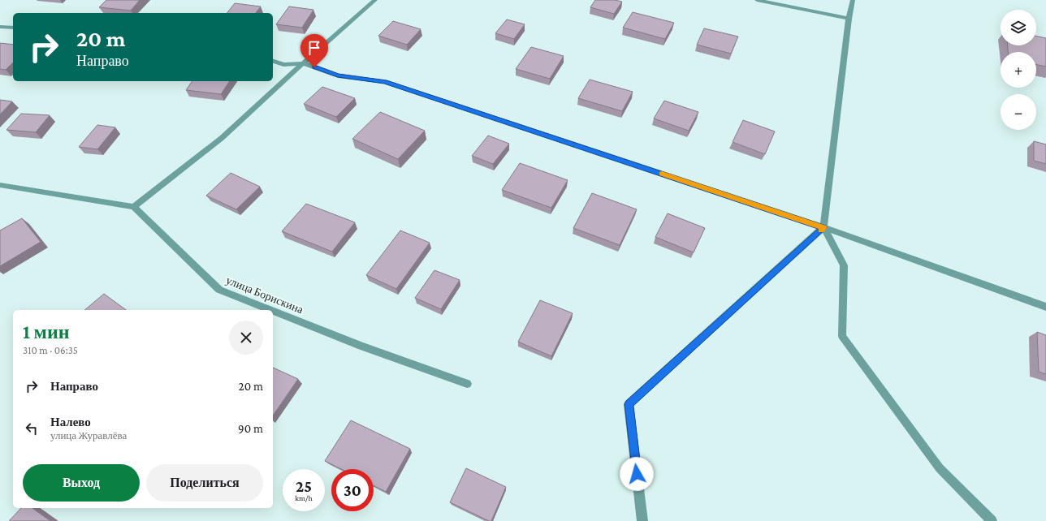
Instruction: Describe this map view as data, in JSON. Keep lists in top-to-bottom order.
{
  "streets": {
    "street": ["улица Борискина"]
  },
  "page": {
    "map_buttons": ["+", "−"],
    "turn": ["20 m", "Направо"],
    "heading": ["1 мин", "310 m · 06:35"],
    "list": [
      {
        "name": "Направо",
        "value": "20 m"
      },
      {
        "name": "Налево",
        "note": "улица Журавлёва",
        "value": "90 m"
      }
    ],
    "buttons": ["Выход", "Поделиться"],
    "speed": "25 km/h",
    "limit": "30"
  }
}
